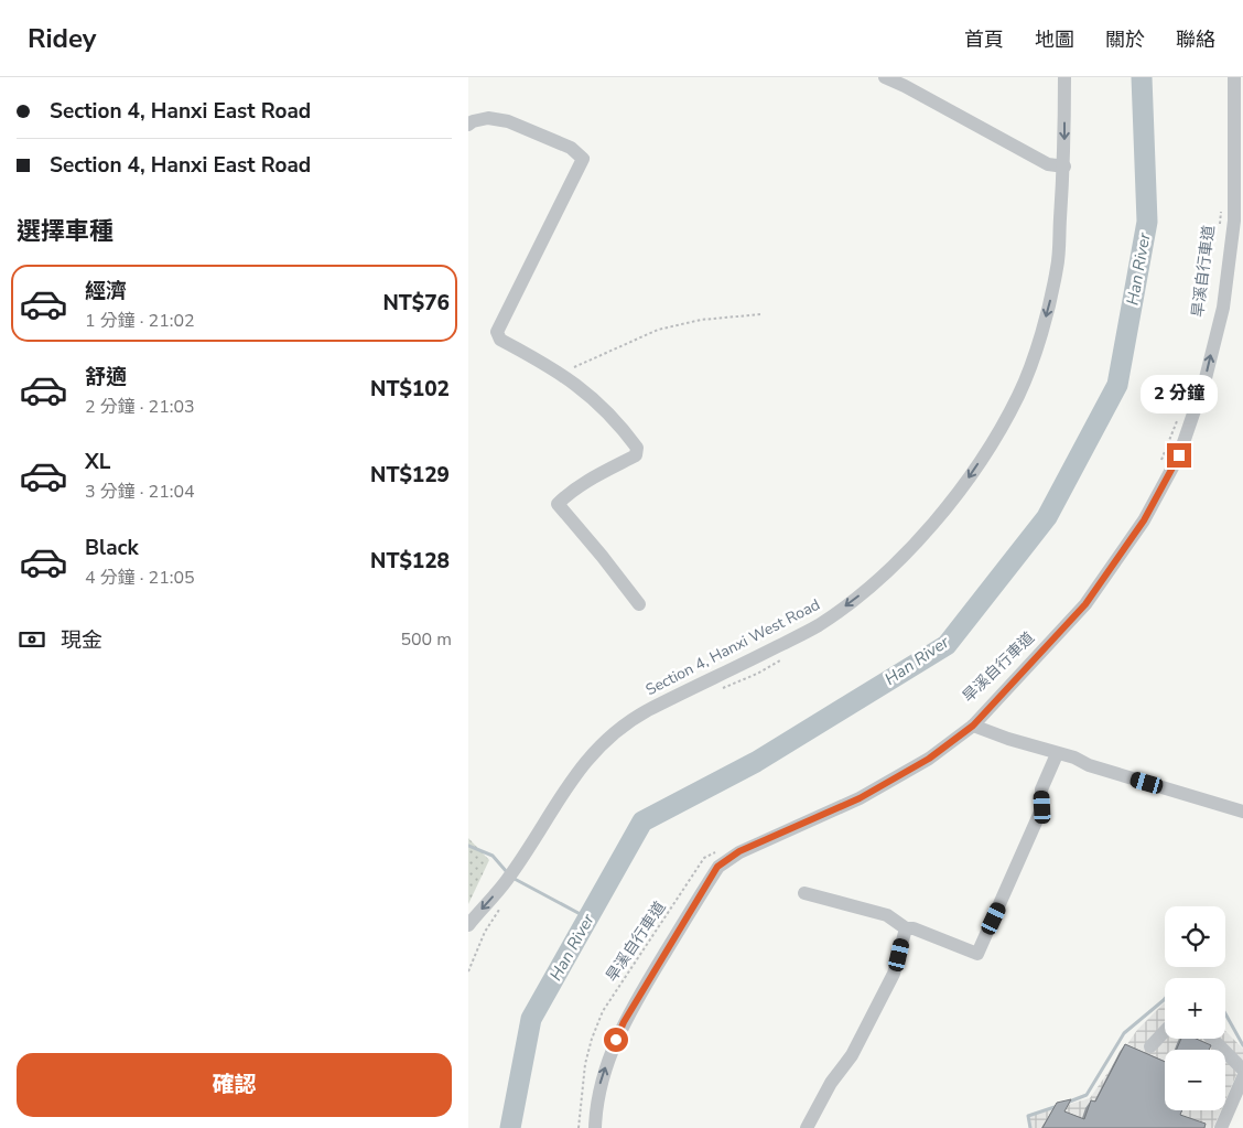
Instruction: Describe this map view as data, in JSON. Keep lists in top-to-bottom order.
{
  "streets": {
    "street": ["Section 4, Hanxi West Road"],
    "path": ["旱溪自行車道"]
  },
  "one_way": ["Section 4, Hanxi West Road"],
  "water": ["Han River"],
  "page": {
    "header": "Ridey",
    "nav": [
      "首頁",
      "地圖",
      "關於",
      "聯絡"
    ],
    "banner": ["Section 4, Hanxi East Road", "Section 4, Hanxi East Road"],
    "heading": "選擇車種",
    "list": [
      {
        "name": "經濟",
        "note": "1 分鐘 · 21:02",
        "value": "NT$76"
      },
      {
        "name": "舒適",
        "note": "2 分鐘 · 21:03",
        "value": "NT$102"
      },
      {
        "name": "XL",
        "note": "3 分鐘 · 21:04",
        "value": "NT$129"
      },
      {
        "name": "Black",
        "note": "4 分鐘 · 21:05",
        "value": "NT$128"
      }
    ],
    "bubble": "2 分鐘",
    "pay": ["現金", "500 m"],
    "map_buttons": ["+", "−"],
    "buttons": "確認"
  }
}
